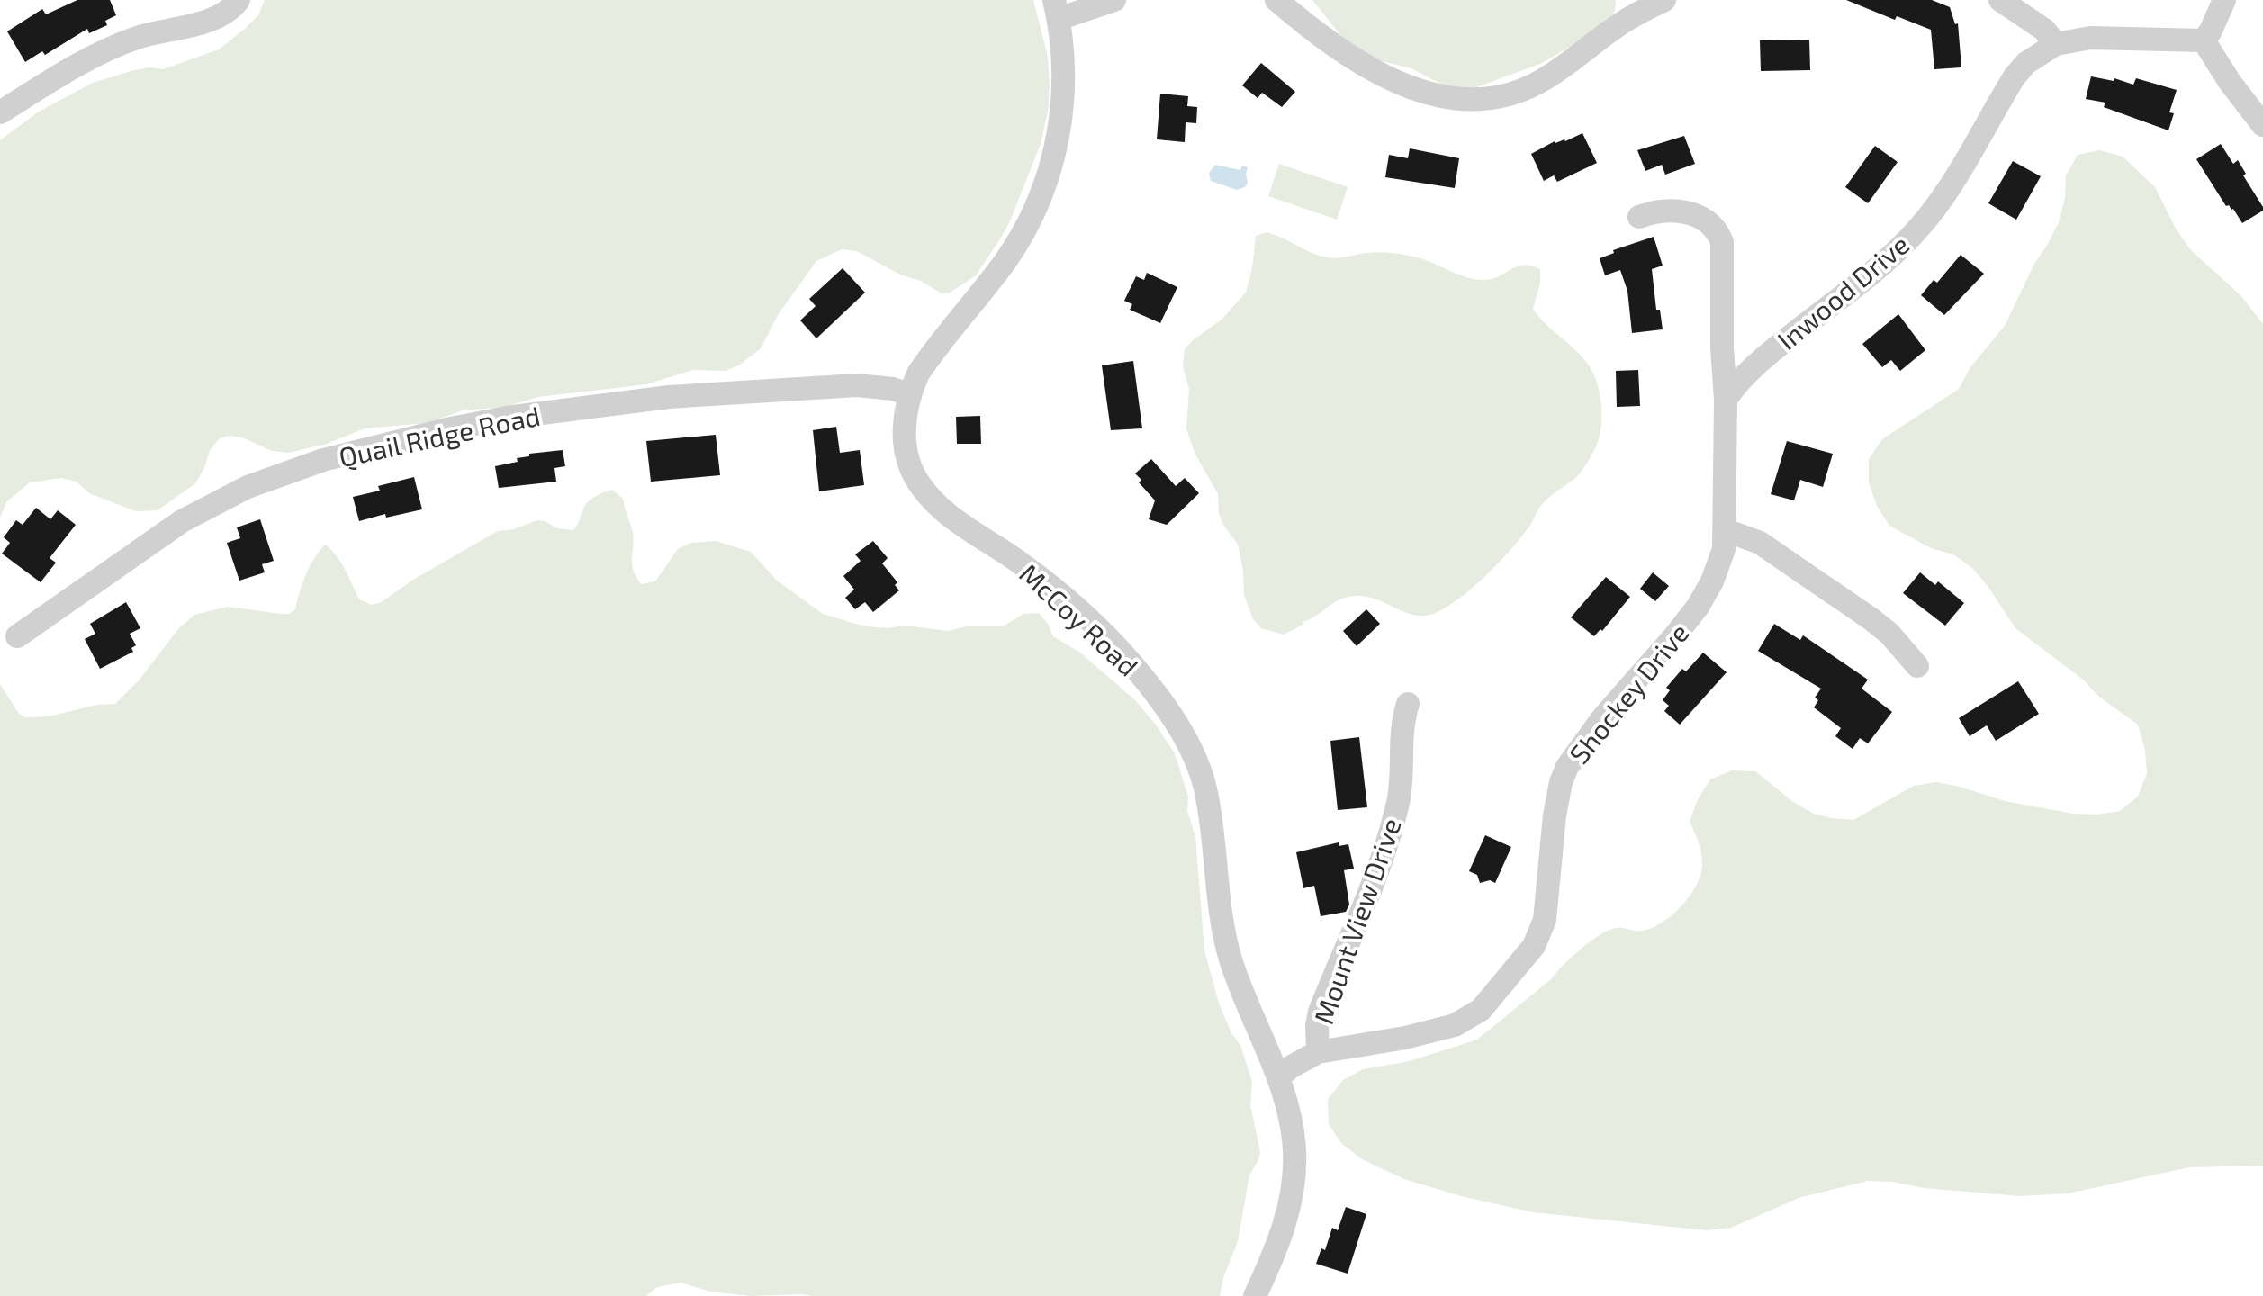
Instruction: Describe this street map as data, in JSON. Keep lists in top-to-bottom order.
{
  "streets": {
    "street": [
      "Inwood Drive",
      "Quail Ridge Road",
      "McCoy Road",
      "Shockey Drive",
      "Mount View Drive"
    ]
  },
  "crossings": [
    ["Inwood Drive", "Shockey Drive"],
    ["Quail Ridge Road", "McCoy Road"],
    ["McCoy Road", "Shockey Drive"],
    ["Shockey Drive", "Mount View Drive"]
  ]
}
